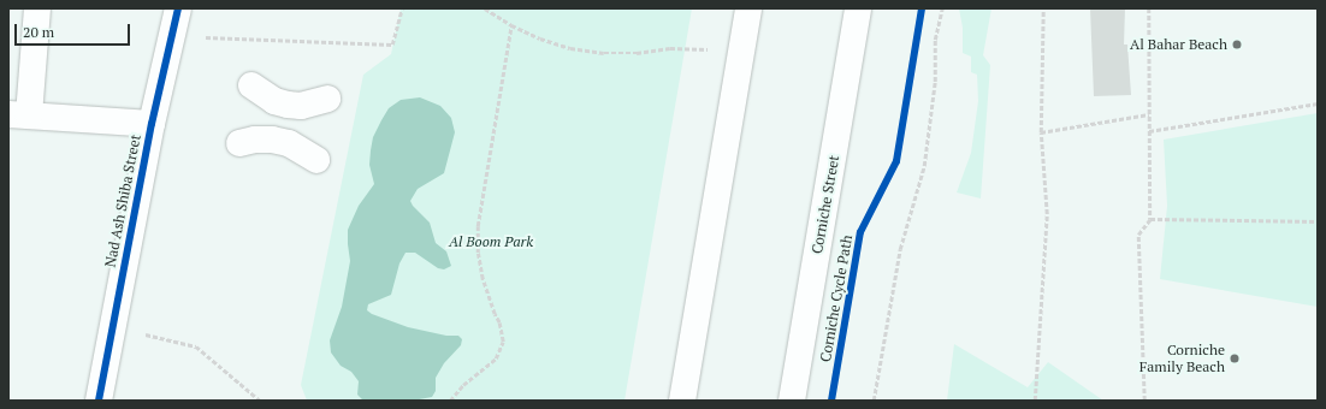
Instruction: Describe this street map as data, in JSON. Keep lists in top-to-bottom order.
{
  "streets": {
    "main road": ["Nad Ash Shiba Street", "Corniche Street"],
    "cycle path": ["Corniche Cycle Path"]
  },
  "parks": ["Al Boom Park"],
  "places": ["Al Bahar Beach", "Corniche Family Beach"],
  "scale_bar": "20 m"
}
